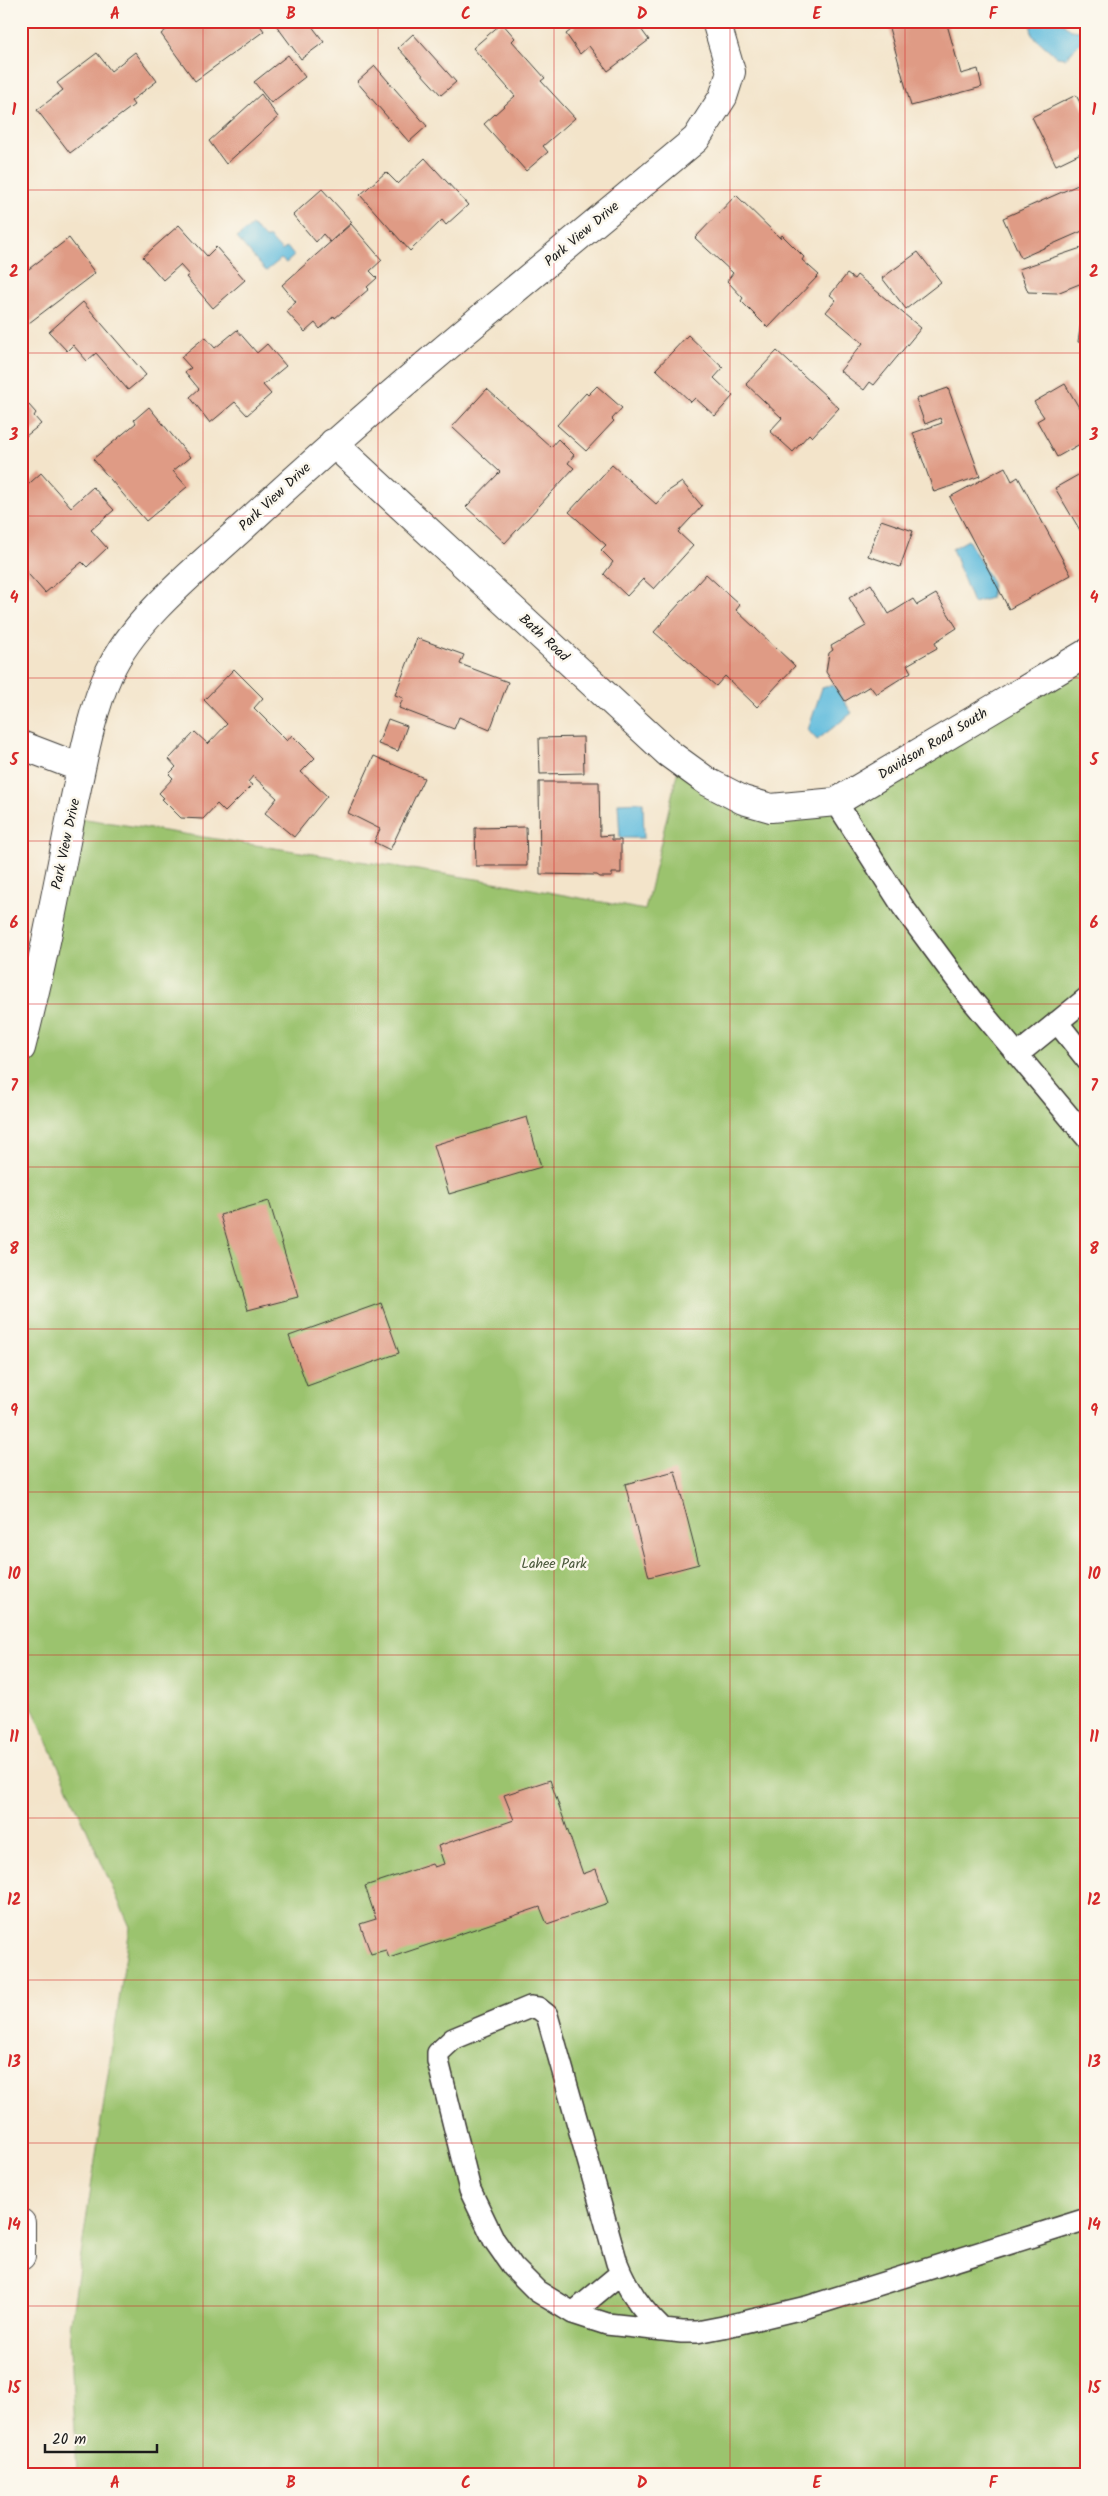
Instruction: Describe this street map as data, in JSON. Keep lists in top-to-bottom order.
{
  "streets": {
    "street": ["Park View Drive", "Bath Road", "Davidson Road South"]
  },
  "crossings": [
    ["Park View Drive", "Bath Road"],
    ["Bath Road", "Davidson Road South"]
  ],
  "parks": ["Lahee Park"],
  "scale_bar": "20 m",
  "grid": {
    "columns": [
      "A",
      "B",
      "C",
      "D",
      "E",
      "F"
    ],
    "rows": [
      "1",
      "2",
      "3",
      "4",
      "5",
      "6",
      "7",
      "8",
      "9",
      "10",
      "11",
      "12",
      "13",
      "14",
      "15"
    ]
  }
}
